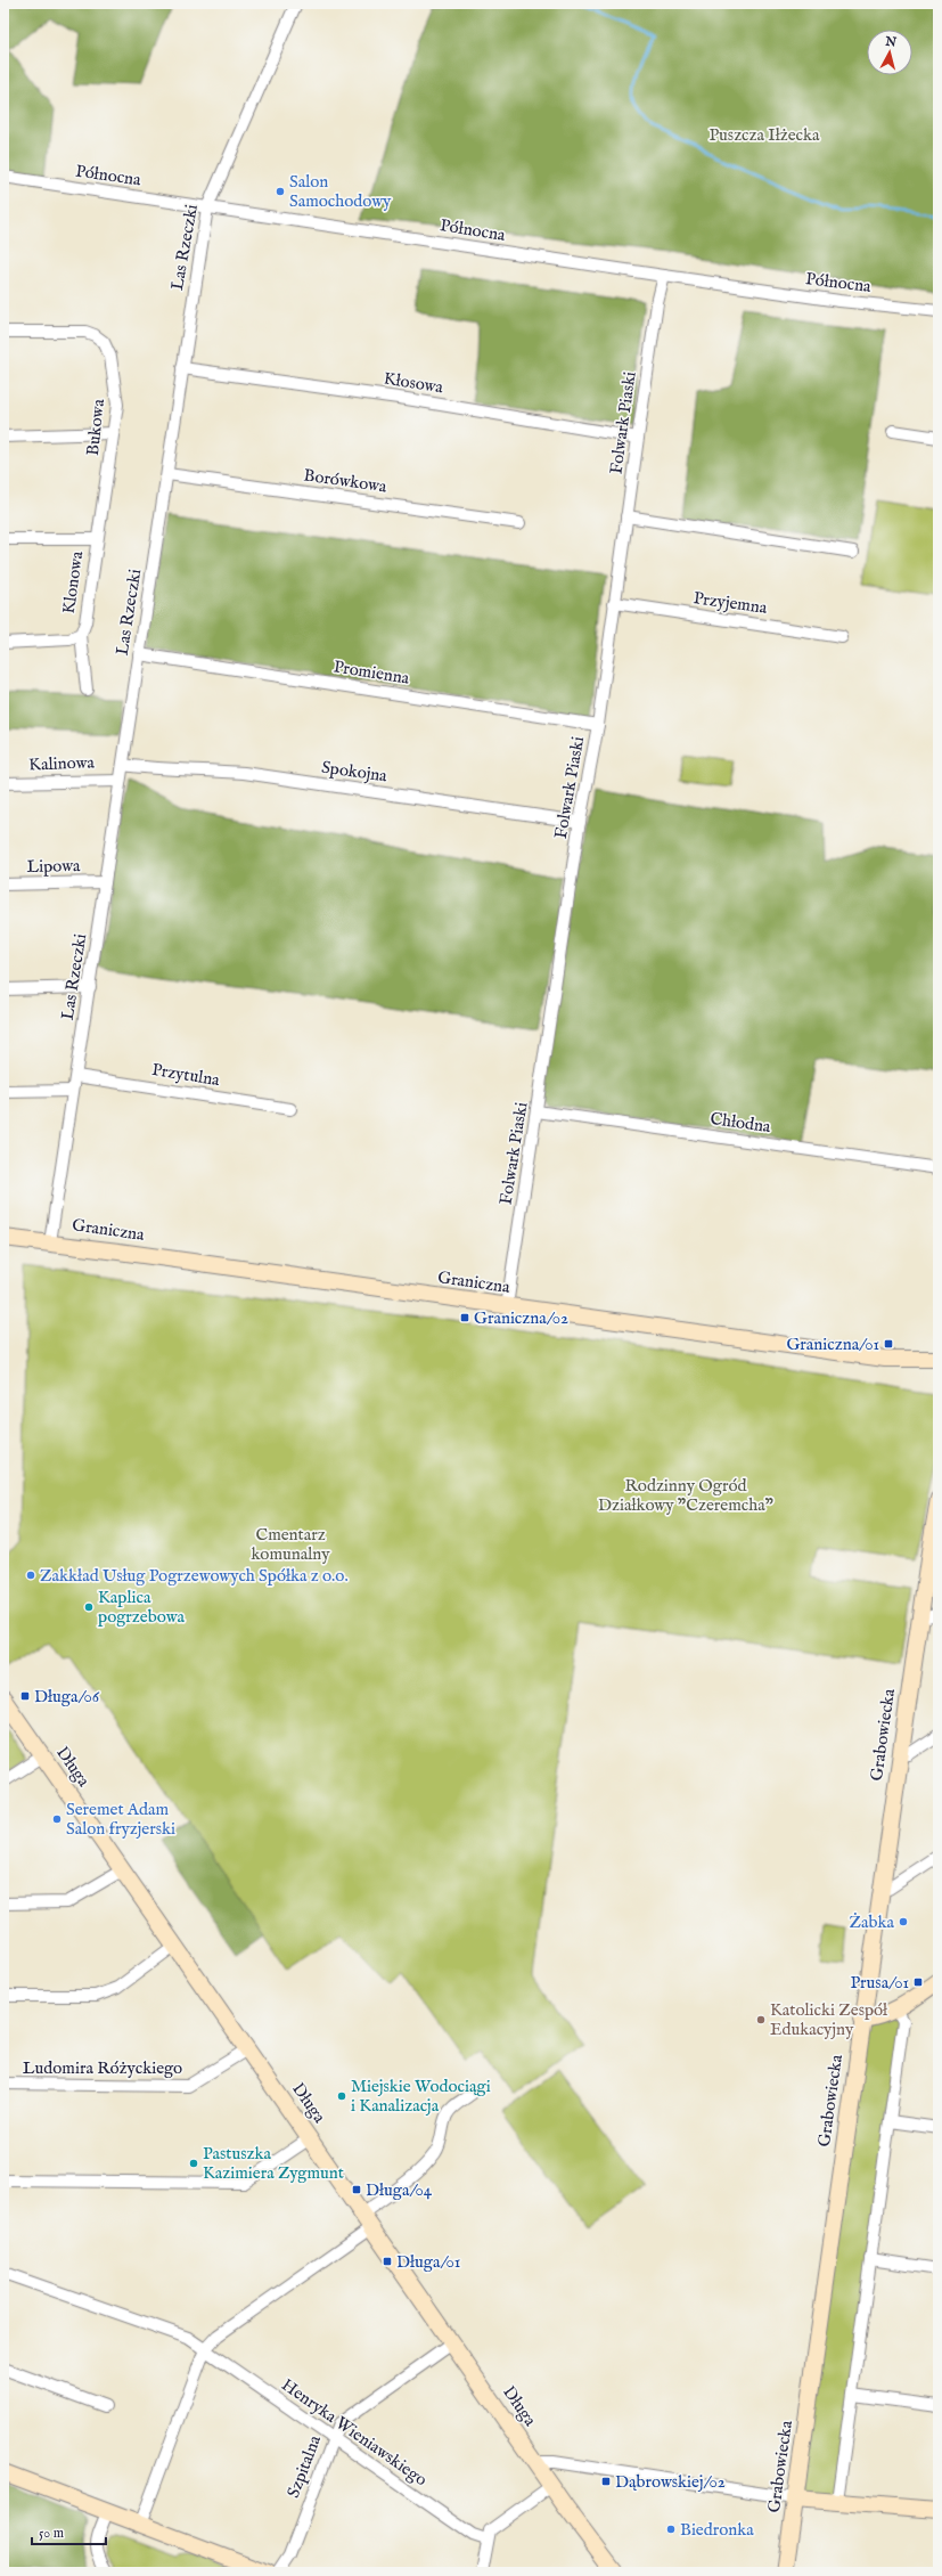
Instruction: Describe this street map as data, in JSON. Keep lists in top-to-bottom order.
{
  "streets": {
    "street": [
      "Północna",
      "Las Rzeczki",
      "Kłosowa",
      "Folwark Piaski",
      "Bukowa",
      "Borówkowa",
      "Klonowa",
      "Przyjemna",
      "Promienna",
      "Kalinowa",
      "Spokojna",
      "Lipowa",
      "Przytulna",
      "Chłodna",
      "Graniczna",
      "Grabowiecka",
      "Długa",
      "Ludomira Różyckiego",
      "Henryka Wieniawskiego",
      "Szpitalna"
    ]
  },
  "crossings": [
    ["Północna", "Las Rzeczki"],
    ["Północna", "Folwark Piaski"],
    ["Las Rzeczki", "Kłosowa"],
    ["Las Rzeczki", "Borówkowa"],
    ["Las Rzeczki", "Promienna"],
    ["Las Rzeczki", "Kalinowa"],
    ["Las Rzeczki", "Spokojna"],
    ["Las Rzeczki", "Lipowa"],
    ["Las Rzeczki", "Przytulna"],
    ["Las Rzeczki", "Graniczna"],
    ["Kłosowa", "Folwark Piaski"],
    ["Folwark Piaski", "Przyjemna"],
    ["Folwark Piaski", "Promienna"],
    ["Folwark Piaski", "Spokojna"],
    ["Folwark Piaski", "Chłodna"],
    ["Folwark Piaski", "Graniczna"],
    ["Bukowa", "Klonowa"],
    ["Długa", "Ludomira Różyckiego"],
    ["Długa", "Szpitalna"],
    ["Henryka Wieniawskiego", "Szpitalna"]
  ],
  "parks": ["Puszcza Iłżecka", "Rodzinny Ogród Działkowy \"Czeremcha\"", "Cmentarz komunalny"],
  "places": {
    "other": [
      "Salon Samochodowy",
      "Zakkład Usług Pogrzewowych Spółka z o.o.",
      "Kaplica pogrzebowa",
      "Seremet Adam Salon fryzjerski",
      "Żabka",
      "Katolicki Zespół Edukacyjny",
      "Miejskie Wodociągi i Kanalizacja",
      "Pastuszka Kazimiera Zygmunt",
      "Biedronka"
    ],
    "transit": [
      "Graniczna/02",
      "Graniczna/01",
      "Długa/06",
      "Prusa/01",
      "Długa/04",
      "Długa/01",
      "Dąbrowskiej/02"
    ]
  },
  "scale_bar": "50 m",
  "north": "top"
}
